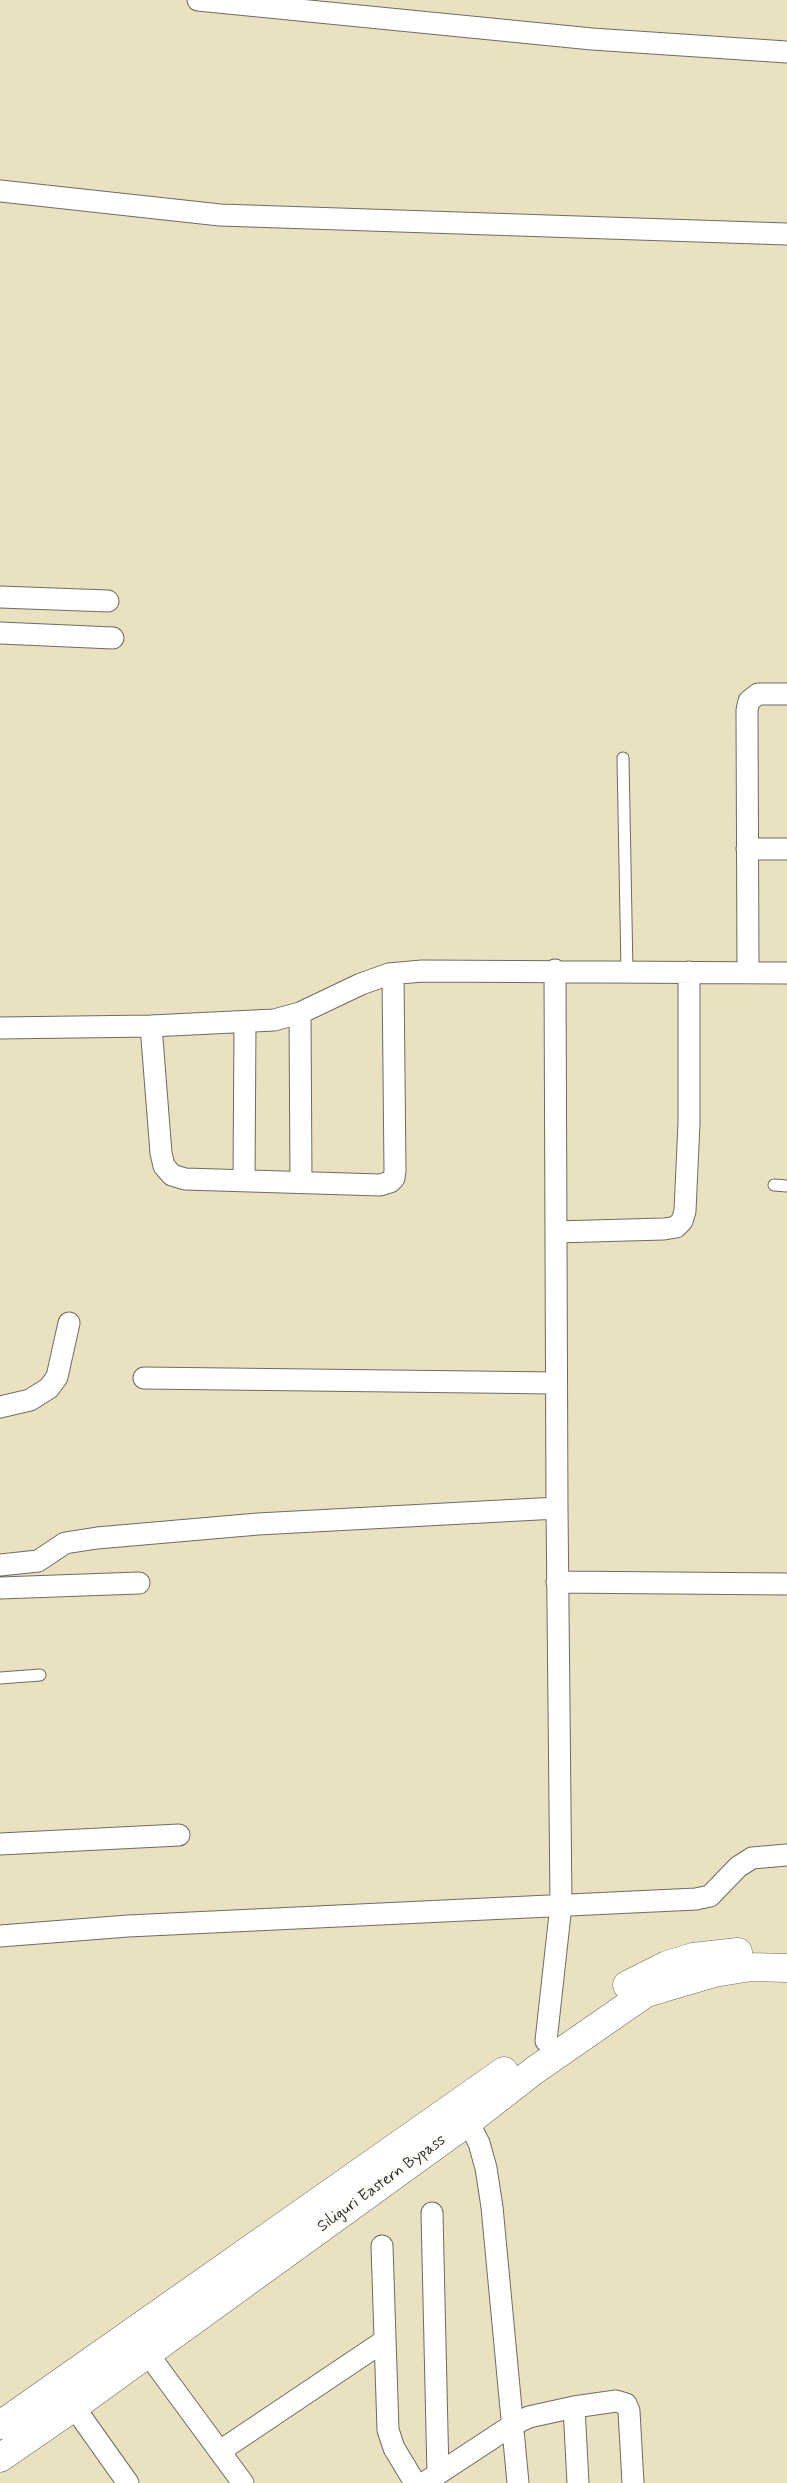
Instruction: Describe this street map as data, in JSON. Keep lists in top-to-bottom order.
{
  "streets": {
    "main road": ["Siliguri Eastern Bypass"]
  }
}
